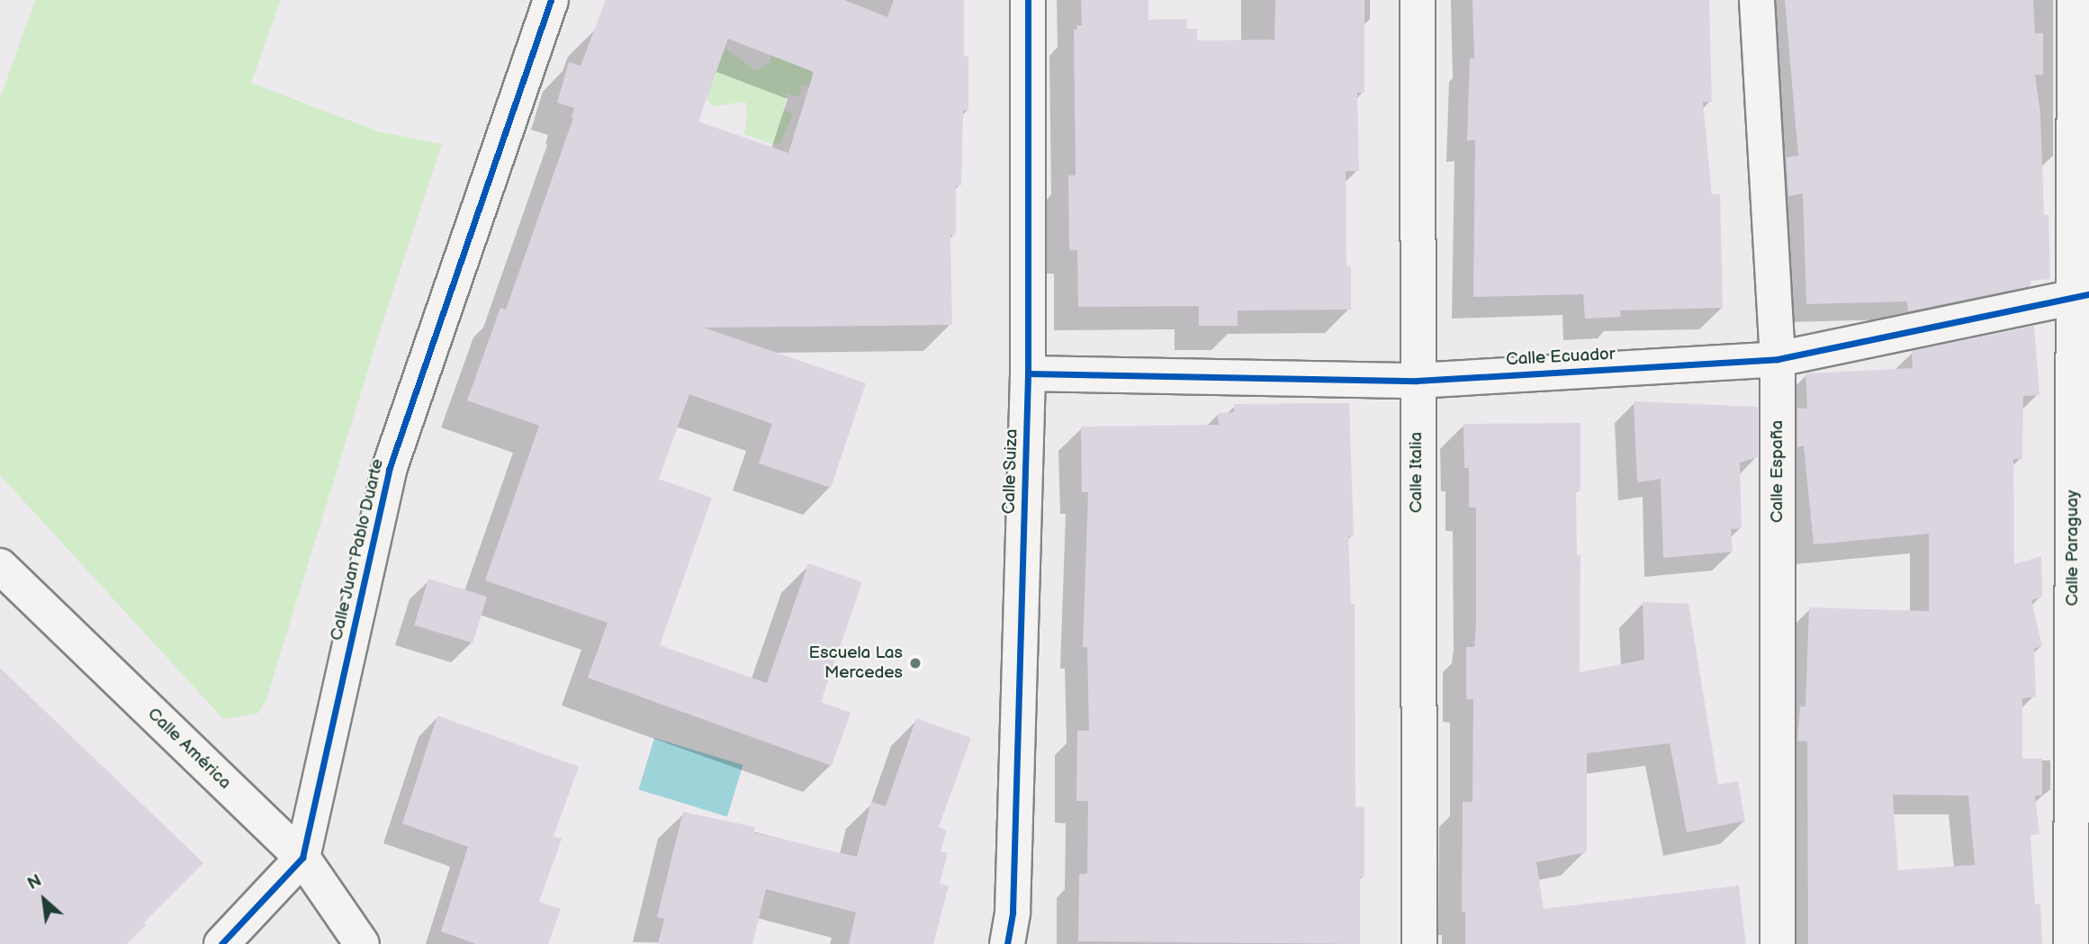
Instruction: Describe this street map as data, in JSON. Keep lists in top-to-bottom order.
{
  "streets": {
    "street": [
      "Calle Ecuador",
      "Calle Suiza",
      "Calle España",
      "Calle Italia",
      "Calle Paraguay",
      "Calle Juan Pablo Duarte",
      "Calle América"
    ]
  },
  "crossings": [
    ["Calle Ecuador", "Calle Suiza"],
    ["Calle Ecuador", "Calle España"],
    ["Calle Ecuador", "Calle Italia"],
    ["Calle Ecuador", "Calle Paraguay"],
    ["Calle Juan Pablo Duarte", "Calle América"]
  ],
  "places": ["Escuela Las Mercedes"],
  "north": "top left"
}
